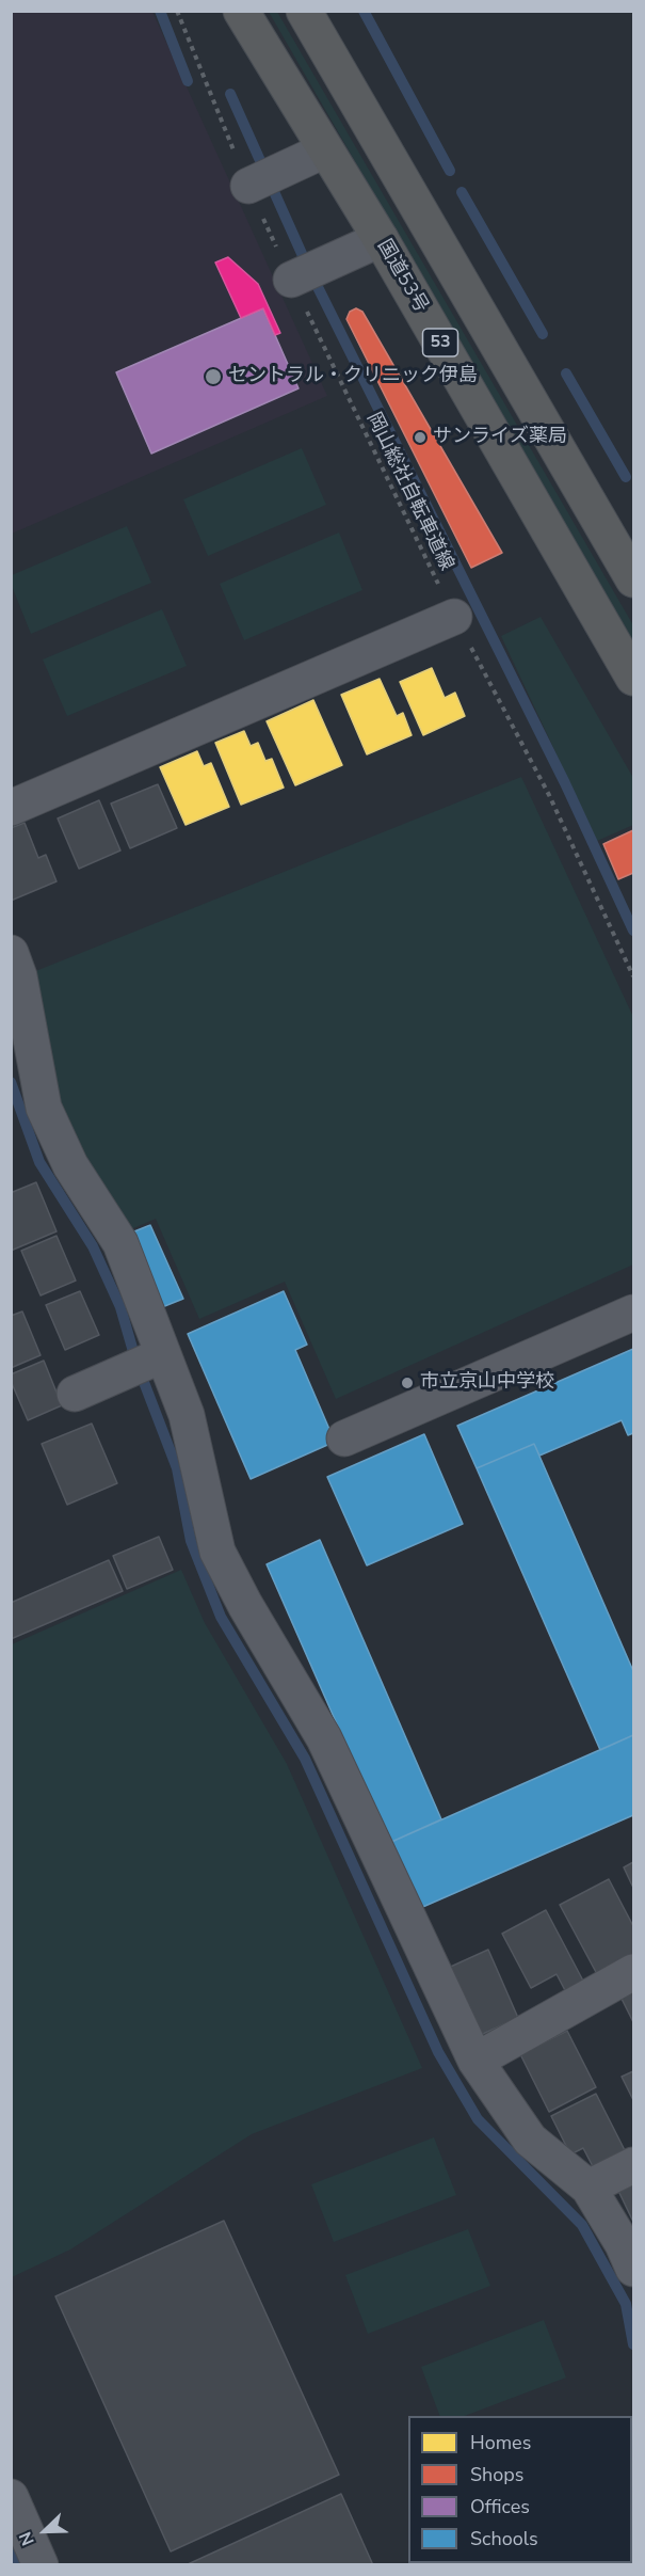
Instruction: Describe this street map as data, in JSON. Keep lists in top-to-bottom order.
{
  "streets": {
    "highway": ["国道53号", "53"],
    "path": ["岡山総社自転車道線"]
  },
  "places": ["セントラル・クリニック伊島", "サンライズ薬局", "市立京山中学校"],
  "legend": [
    "Homes",
    "Shops",
    "Offices",
    "Schools"
  ],
  "north": "bottom left"
}
